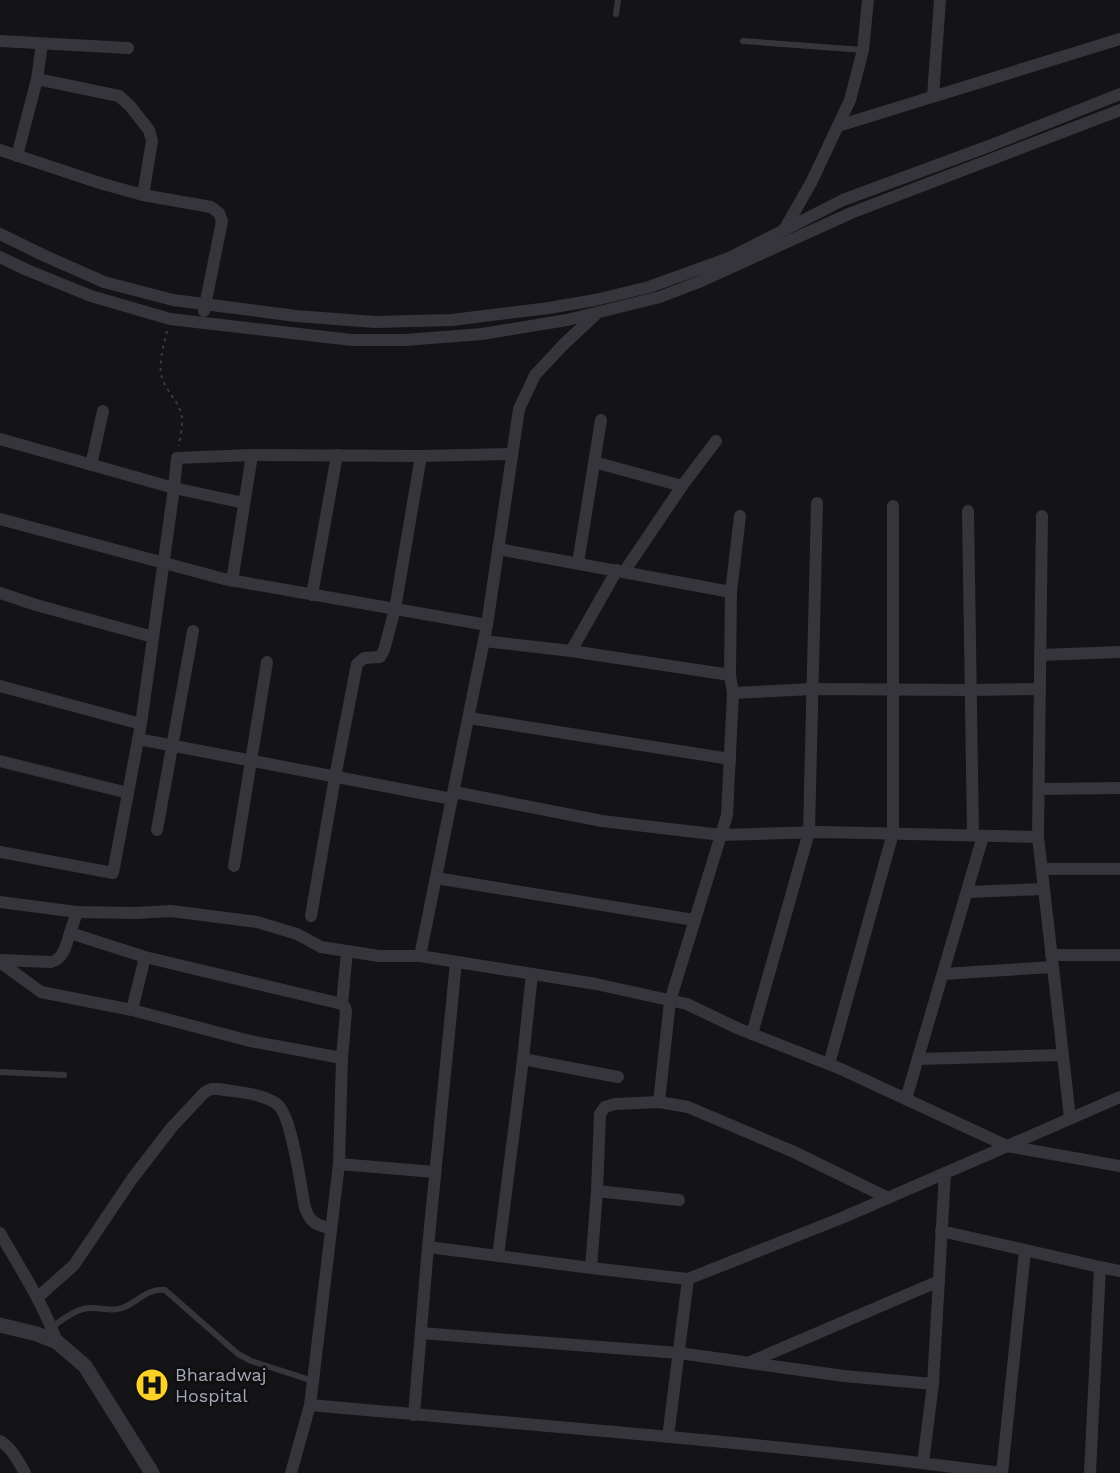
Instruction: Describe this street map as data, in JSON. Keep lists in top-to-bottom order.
{
  "places": {
    "hospital": ["Bharadwaj Hospital"]
  }
}
